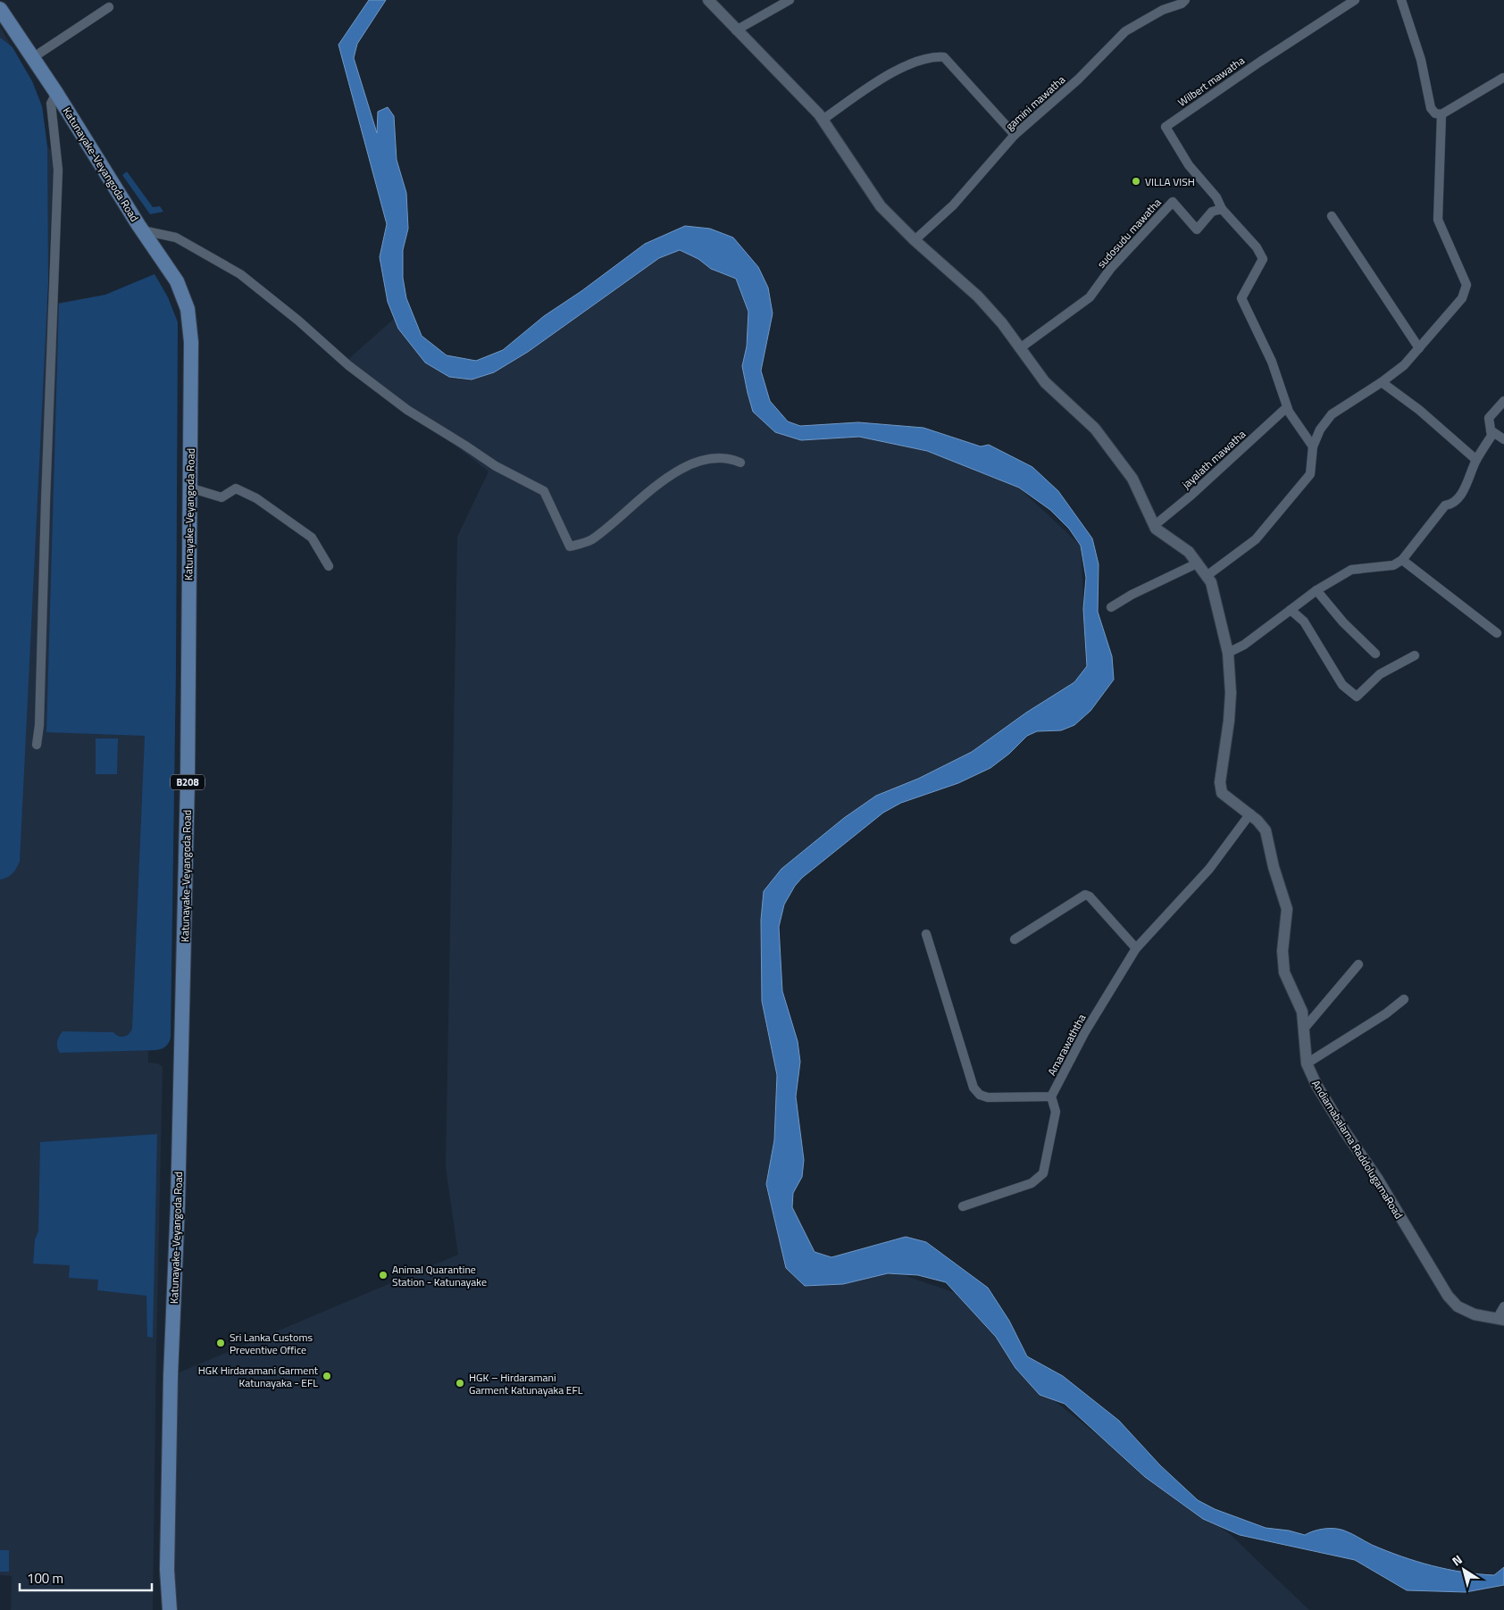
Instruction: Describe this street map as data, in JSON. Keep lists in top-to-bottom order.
{
  "streets": {
    "main road": ["Katunayake-Veyangoda Road", "B208"],
    "street": [
      "Wilbert mawatha",
      "gamini mawatha",
      "sudosudu mawatha",
      "jayalath mawatha",
      "Amarawaththa",
      "Andiamabalama RaddolugamaRoad"
    ]
  },
  "crossings": [
    ["Wilbert mawatha", "sudosudu mawatha"],
    ["gamini mawatha", "Andiamabalama RaddolugamaRoad"],
    ["sudosudu mawatha", "Andiamabalama RaddolugamaRoad"],
    ["jayalath mawatha", "Andiamabalama RaddolugamaRoad"],
    ["Amarawaththa", "Andiamabalama RaddolugamaRoad"]
  ],
  "places": [
    "VILLA VISH",
    "Animal Quarantine Station - Katunayake",
    "Sri Lanka Customs Preventive Office",
    "HGK Hirdaramani Garment Katunayaka - EFL",
    "HGK – Hirdaramani Garment Katunayaka EFL"
  ],
  "scale_bar": "100 m",
  "north": "top left"
}
